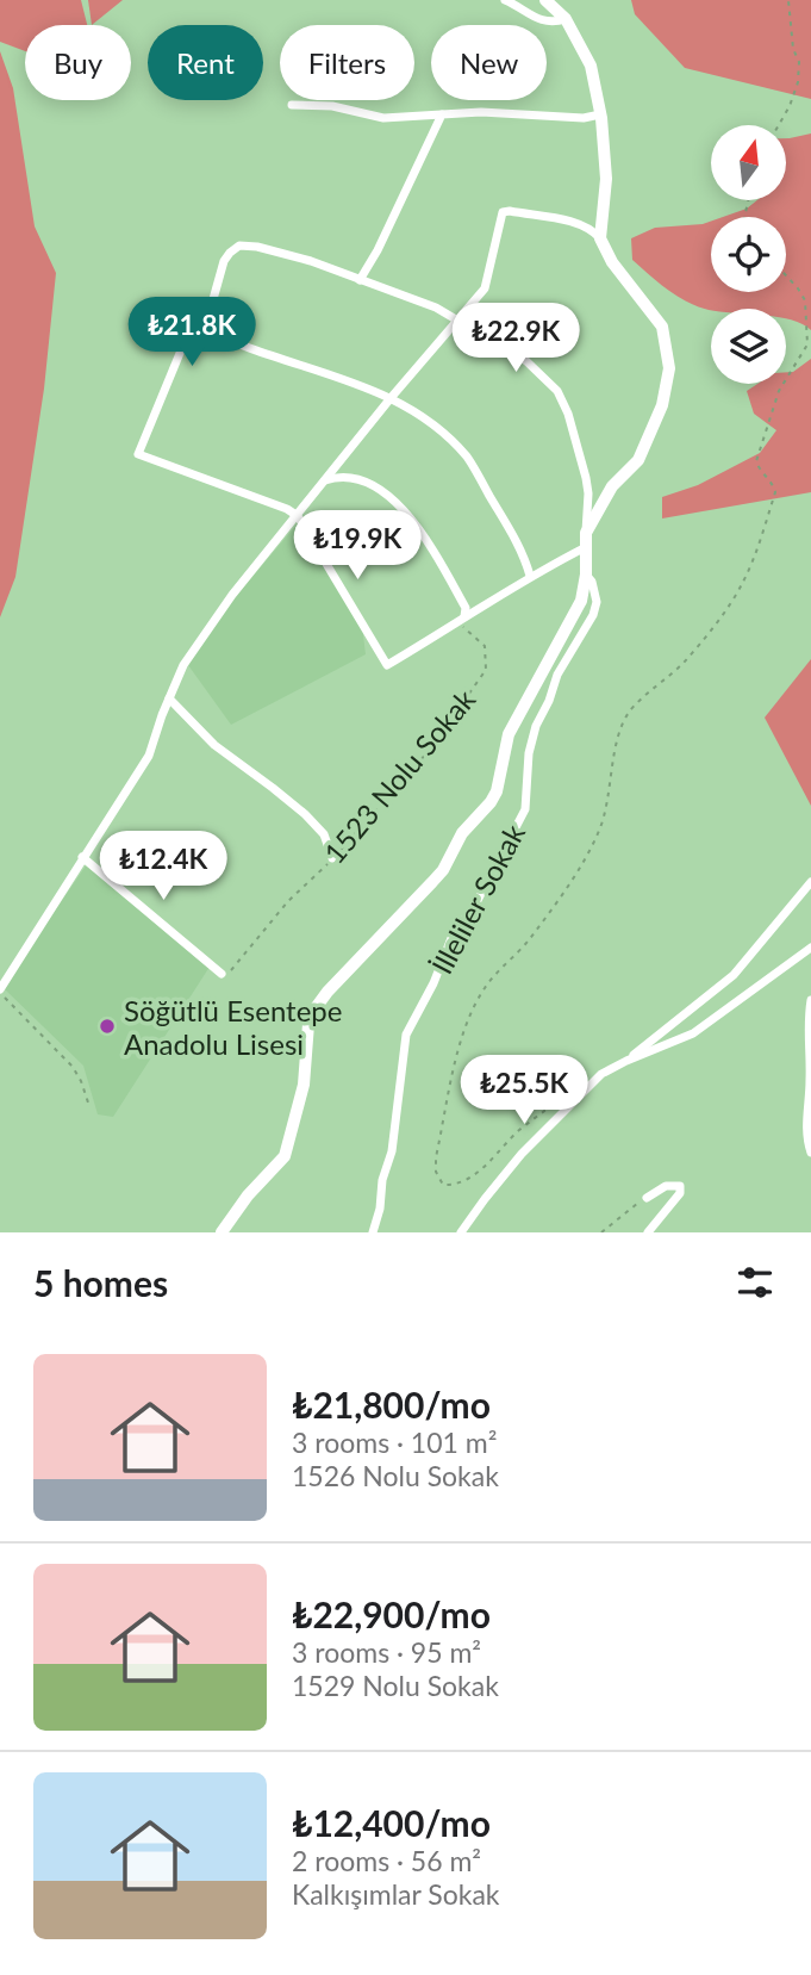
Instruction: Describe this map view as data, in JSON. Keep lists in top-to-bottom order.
{
  "streets": {
    "street": ["İlleliler Sokak"],
    "path": ["1523 Nolu Sokak"]
  },
  "places": ["Söğütlü Esentepe Anadolu Lisesi"],
  "north": "top",
  "page": {
    "chip": [
      "Buy",
      "Rent",
      "Filters",
      "New"
    ],
    "price": [
      "₺21.8K",
      "₺22.9K",
      "₺19.9K",
      "₺12.4K",
      "₺25.5K"
    ],
    "heading": "5 homes",
    "list": [
      {
        "name": "₺21,800/mo",
        "note": "3 rooms · 101 m² · 1526 Nolu Sokak"
      },
      {
        "name": "₺22,900/mo",
        "note": "3 rooms · 95 m² · 1529 Nolu Sokak"
      },
      {
        "name": "₺12,400/mo",
        "note": "2 rooms · 56 m² · Kalkışımlar Sokak"
      }
    ]
  }
}
